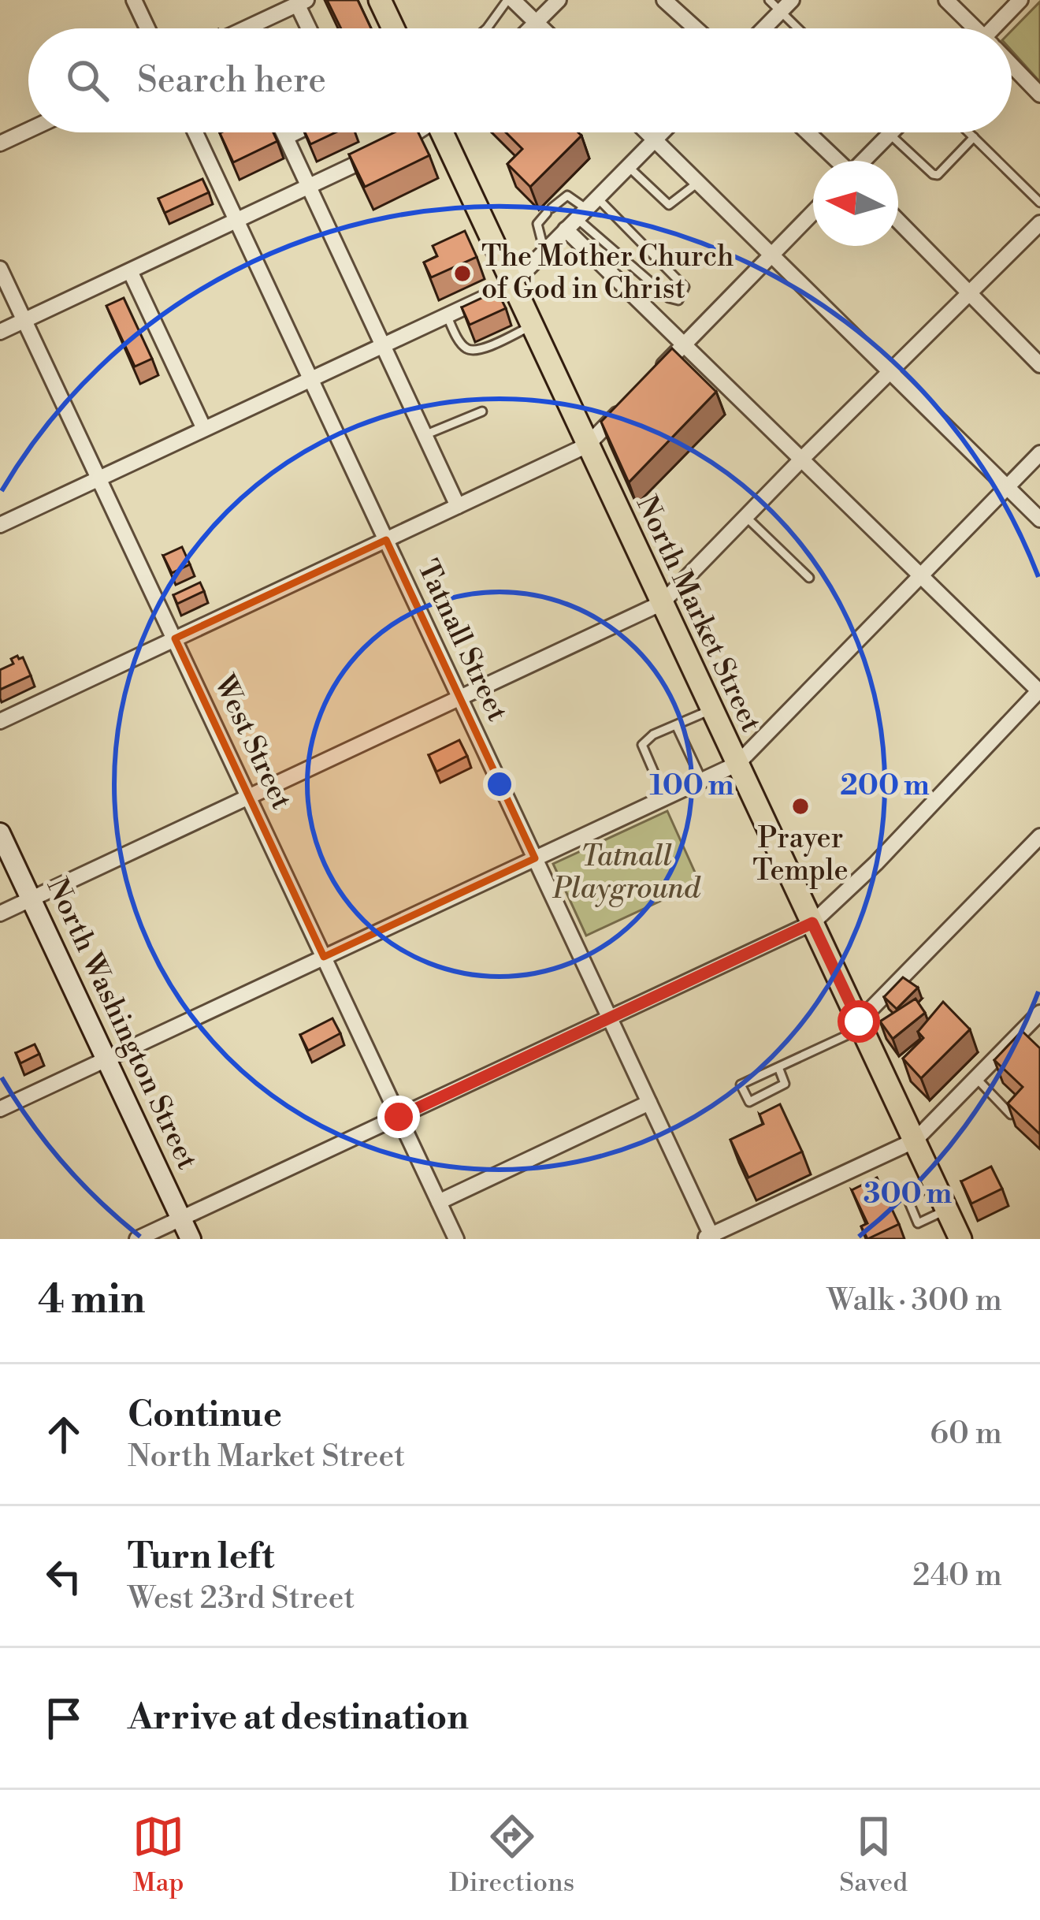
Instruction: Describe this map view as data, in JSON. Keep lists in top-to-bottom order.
{
  "streets": {
    "main road": ["North Market Street", "North Washington Street"],
    "street": ["Tatnall Street", "West Street"]
  },
  "parks": ["Tatnall Playground"],
  "places": ["The Mother Church of God in Christ", "Prayer Temple"],
  "north": "left",
  "page": {
    "search": "Search here",
    "heading": ["4 min", "Walk · 300 m"],
    "list": [
      ["Continue", "North Market Street", "60 m"],
      ["Turn left", "West 23rd Street", "240 m"],
      "Arrive at destination"
    ],
    "nav": ["Map", "Directions", "Saved"]
  },
  "rings": ["100 m", "200 m", "300 m"]
}
